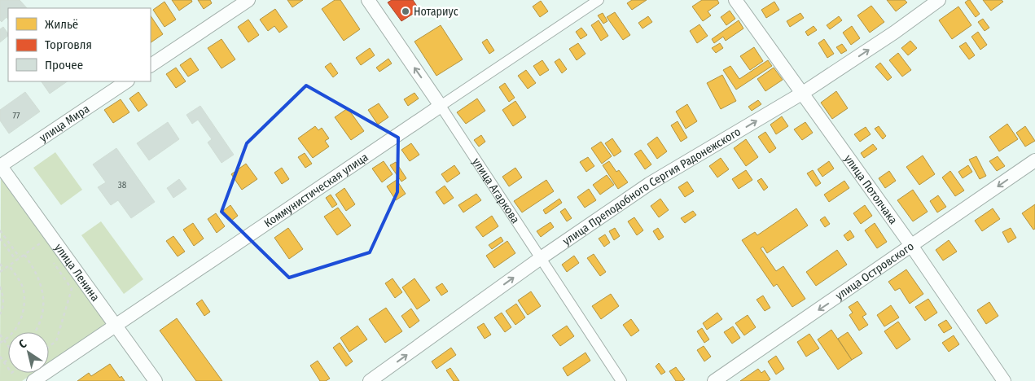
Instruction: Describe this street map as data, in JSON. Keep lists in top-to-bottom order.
{
  "streets": {
    "street": [
      "улица Мира",
      "улица Преподобного Сергия Радонежского",
      "улица Агаркова",
      "улица Потолчака",
      "Коммунистическая улица",
      "улица Островского",
      "улица Ленина"
    ]
  },
  "crossings": [
    ["улица Мира", "улица Ленина"],
    ["улица Преподобного Сергия Радонежского", "улица Агаркова"],
    ["улица Преподобного Сергия Радонежского", "улица Потолчака"],
    ["улица Агаркова", "Коммунистическая улица"],
    ["улица Потолчака", "улица Островского"],
    ["Коммунистическая улица", "улица Ленина"]
  ],
  "one_way": ["улица Преподобного Сергия Радонежского", "улица Островского"],
  "places": ["Нотариус"],
  "house_numbers": ["77", "38"],
  "legend": ["Жильё", "Торговля", "Прочее"],
  "north": "top left"
}
